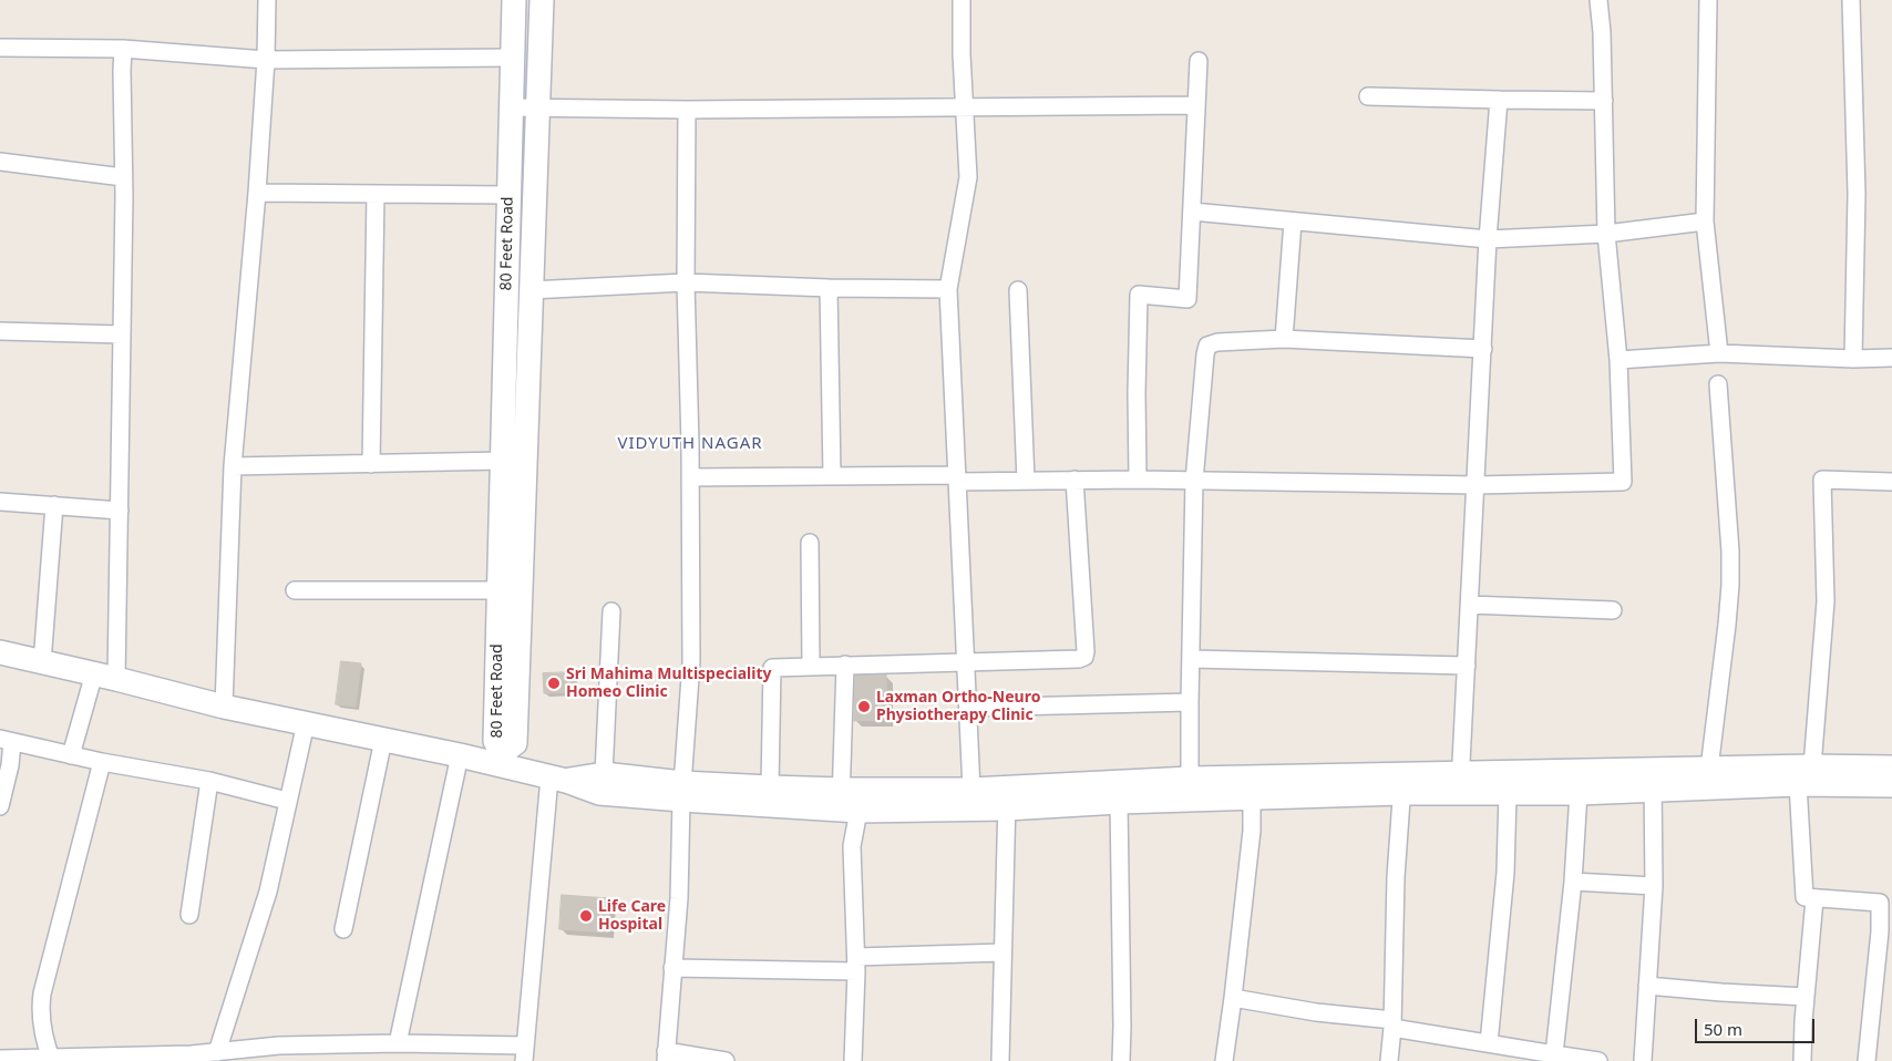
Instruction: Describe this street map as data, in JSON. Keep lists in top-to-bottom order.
{
  "streets": {
    "street": ["80 Feet Road"]
  },
  "districts": ["VIDYUTH NAGAR"],
  "places": ["Sri Mahima Multispeciality Homeo Clinic", "Laxman Ortho-Neuro Physiotherapy Clinic", "Life Care Hospital"],
  "scale_bar": "50 m"
}
